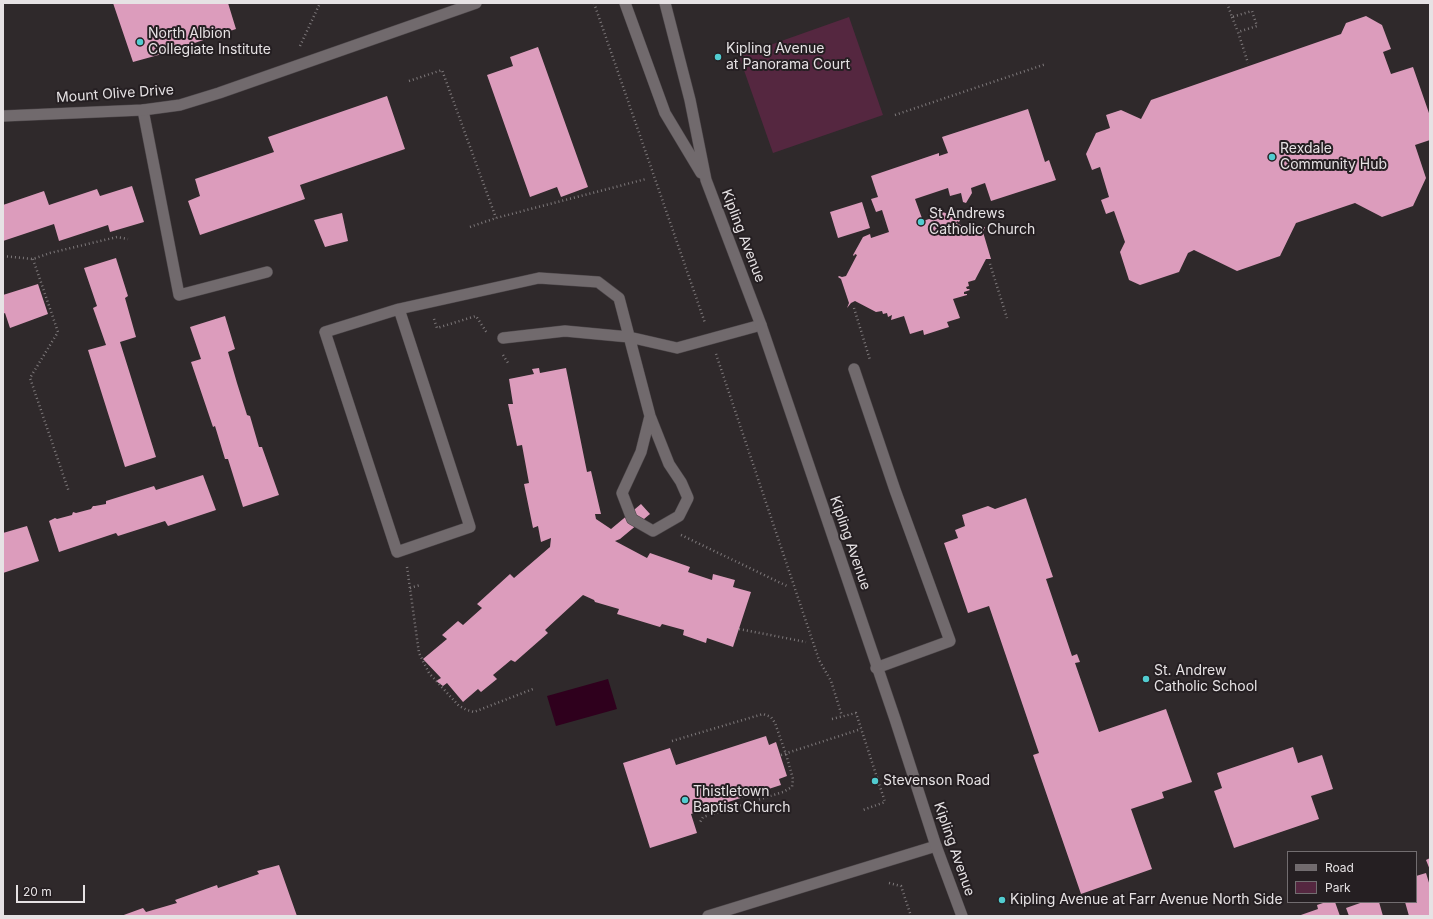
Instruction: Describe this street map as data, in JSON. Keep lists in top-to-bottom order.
{
  "streets": {
    "main road": ["Mount Olive Drive", "Kipling Avenue"]
  },
  "places": [
    "North Albion Collegiate Institute",
    "Kipling Avenue at Panorama Court",
    "Rexdale Community Hub",
    "St Andrews Catholic Church",
    "St. Andrew Catholic School",
    "Stevenson Road",
    "Thistletown Baptist Church",
    "Kipling Avenue at Farr Avenue North Side"
  ],
  "legend": ["Road", "Park"],
  "scale_bar": "20 m"
}
